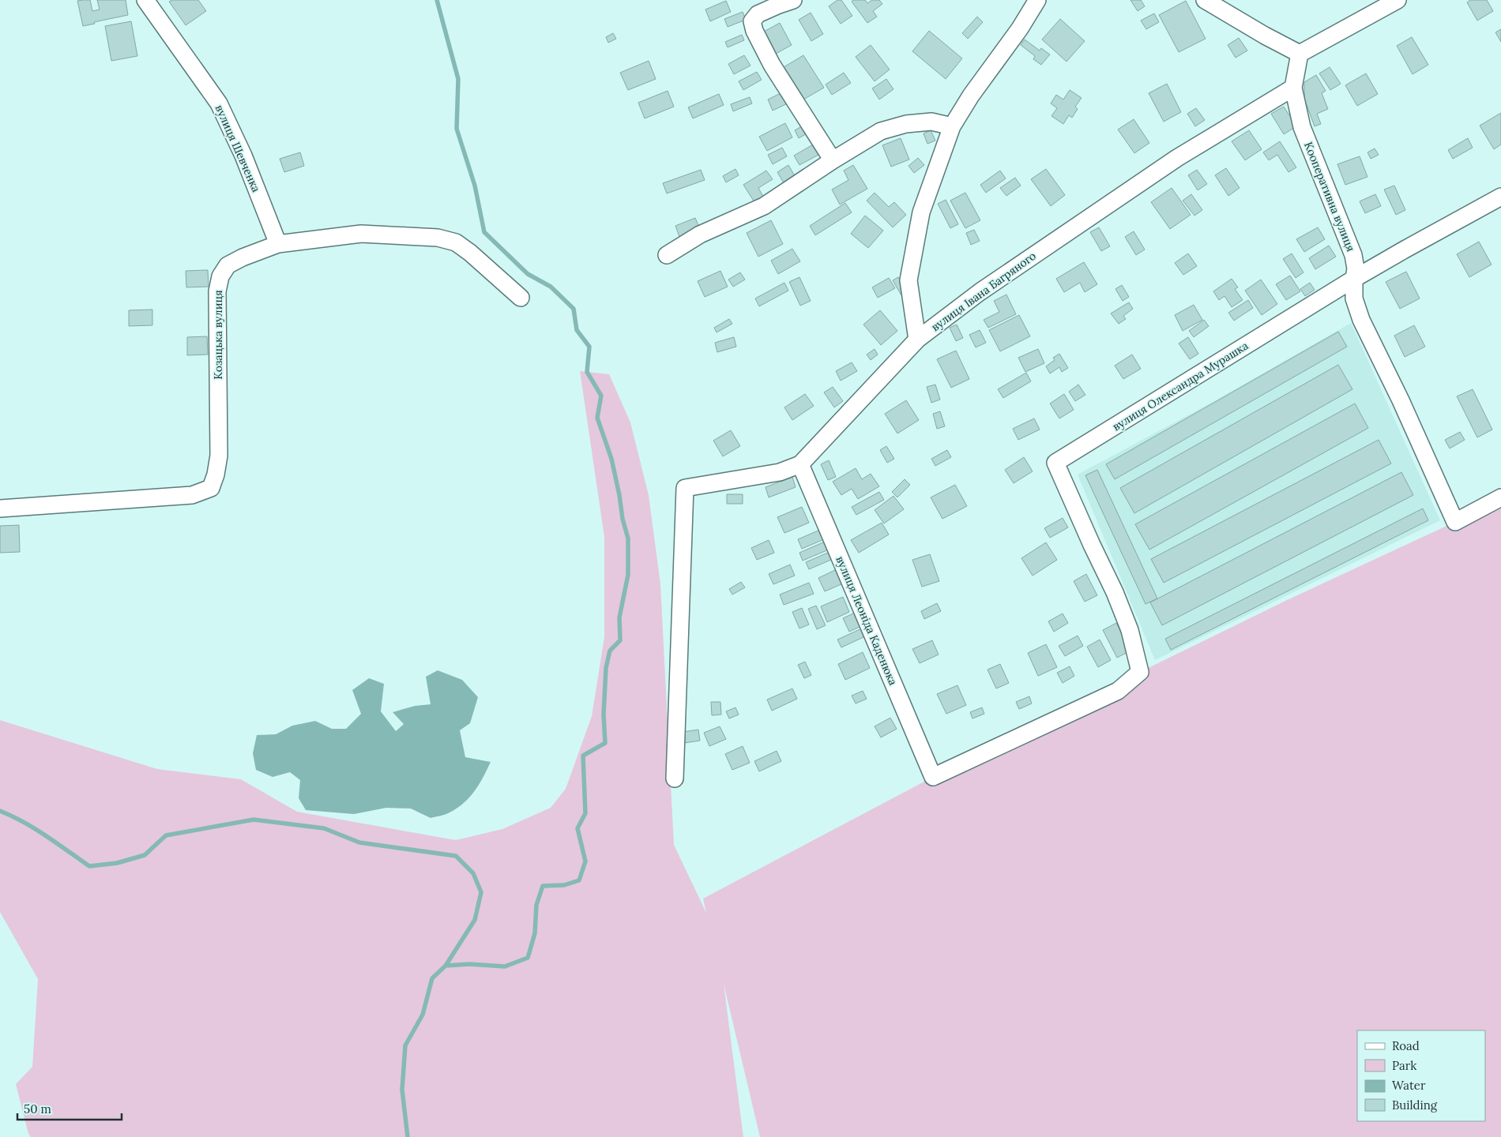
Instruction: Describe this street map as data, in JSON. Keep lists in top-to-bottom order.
{
  "streets": {
    "street": [
      "вулиця Шевченка",
      "Кооперативна вулиця",
      "вулиця Івана Багряного",
      "Козацька вулиця",
      "вулиця Олександра Мурашка",
      "вулиця Леоніда Каденюка"
    ]
  },
  "crossings": [
    ["вулиця Шевченка", "Козацька вулиця"],
    ["Кооперативна вулиця", "вулиця Івана Багряного"],
    ["Кооперативна вулиця", "вулиця Олександра Мурашка"],
    ["вулиця Івана Багряного", "вулиця Леоніда Каденюка"],
    ["вулиця Олександра Мурашка", "вулиця Леоніда Каденюка"]
  ],
  "legend": [
    "Road",
    "Park",
    "Water",
    "Building"
  ],
  "scale_bar": "50 m"
}
